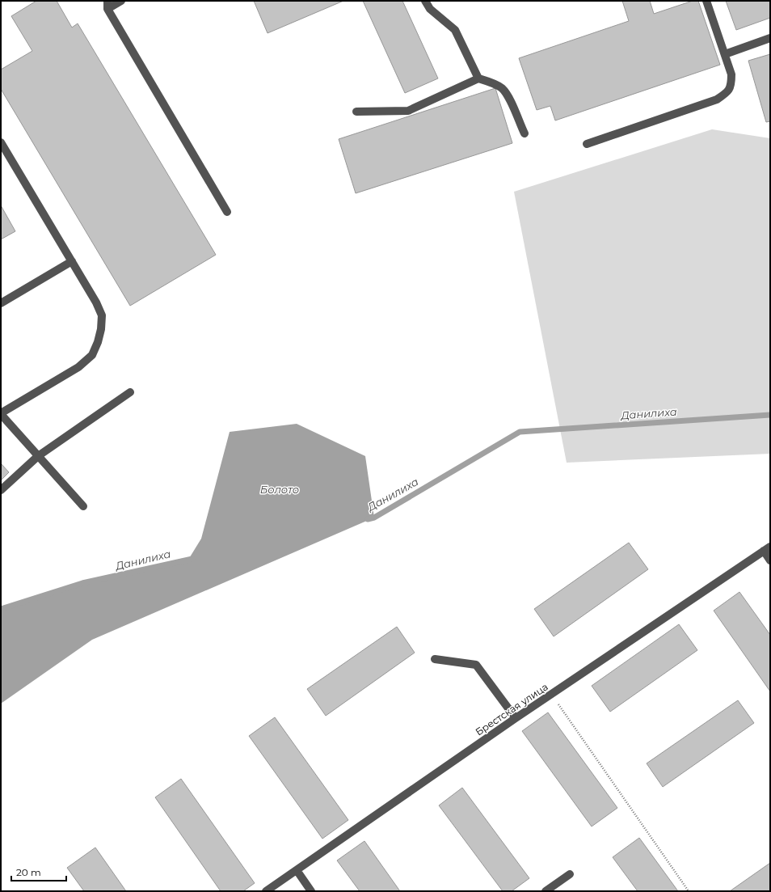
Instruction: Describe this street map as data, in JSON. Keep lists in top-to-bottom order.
{
  "streets": {
    "street": ["Брестская улица"]
  },
  "water": ["Данилиха", "Болото"],
  "scale_bar": "20 m"
}
